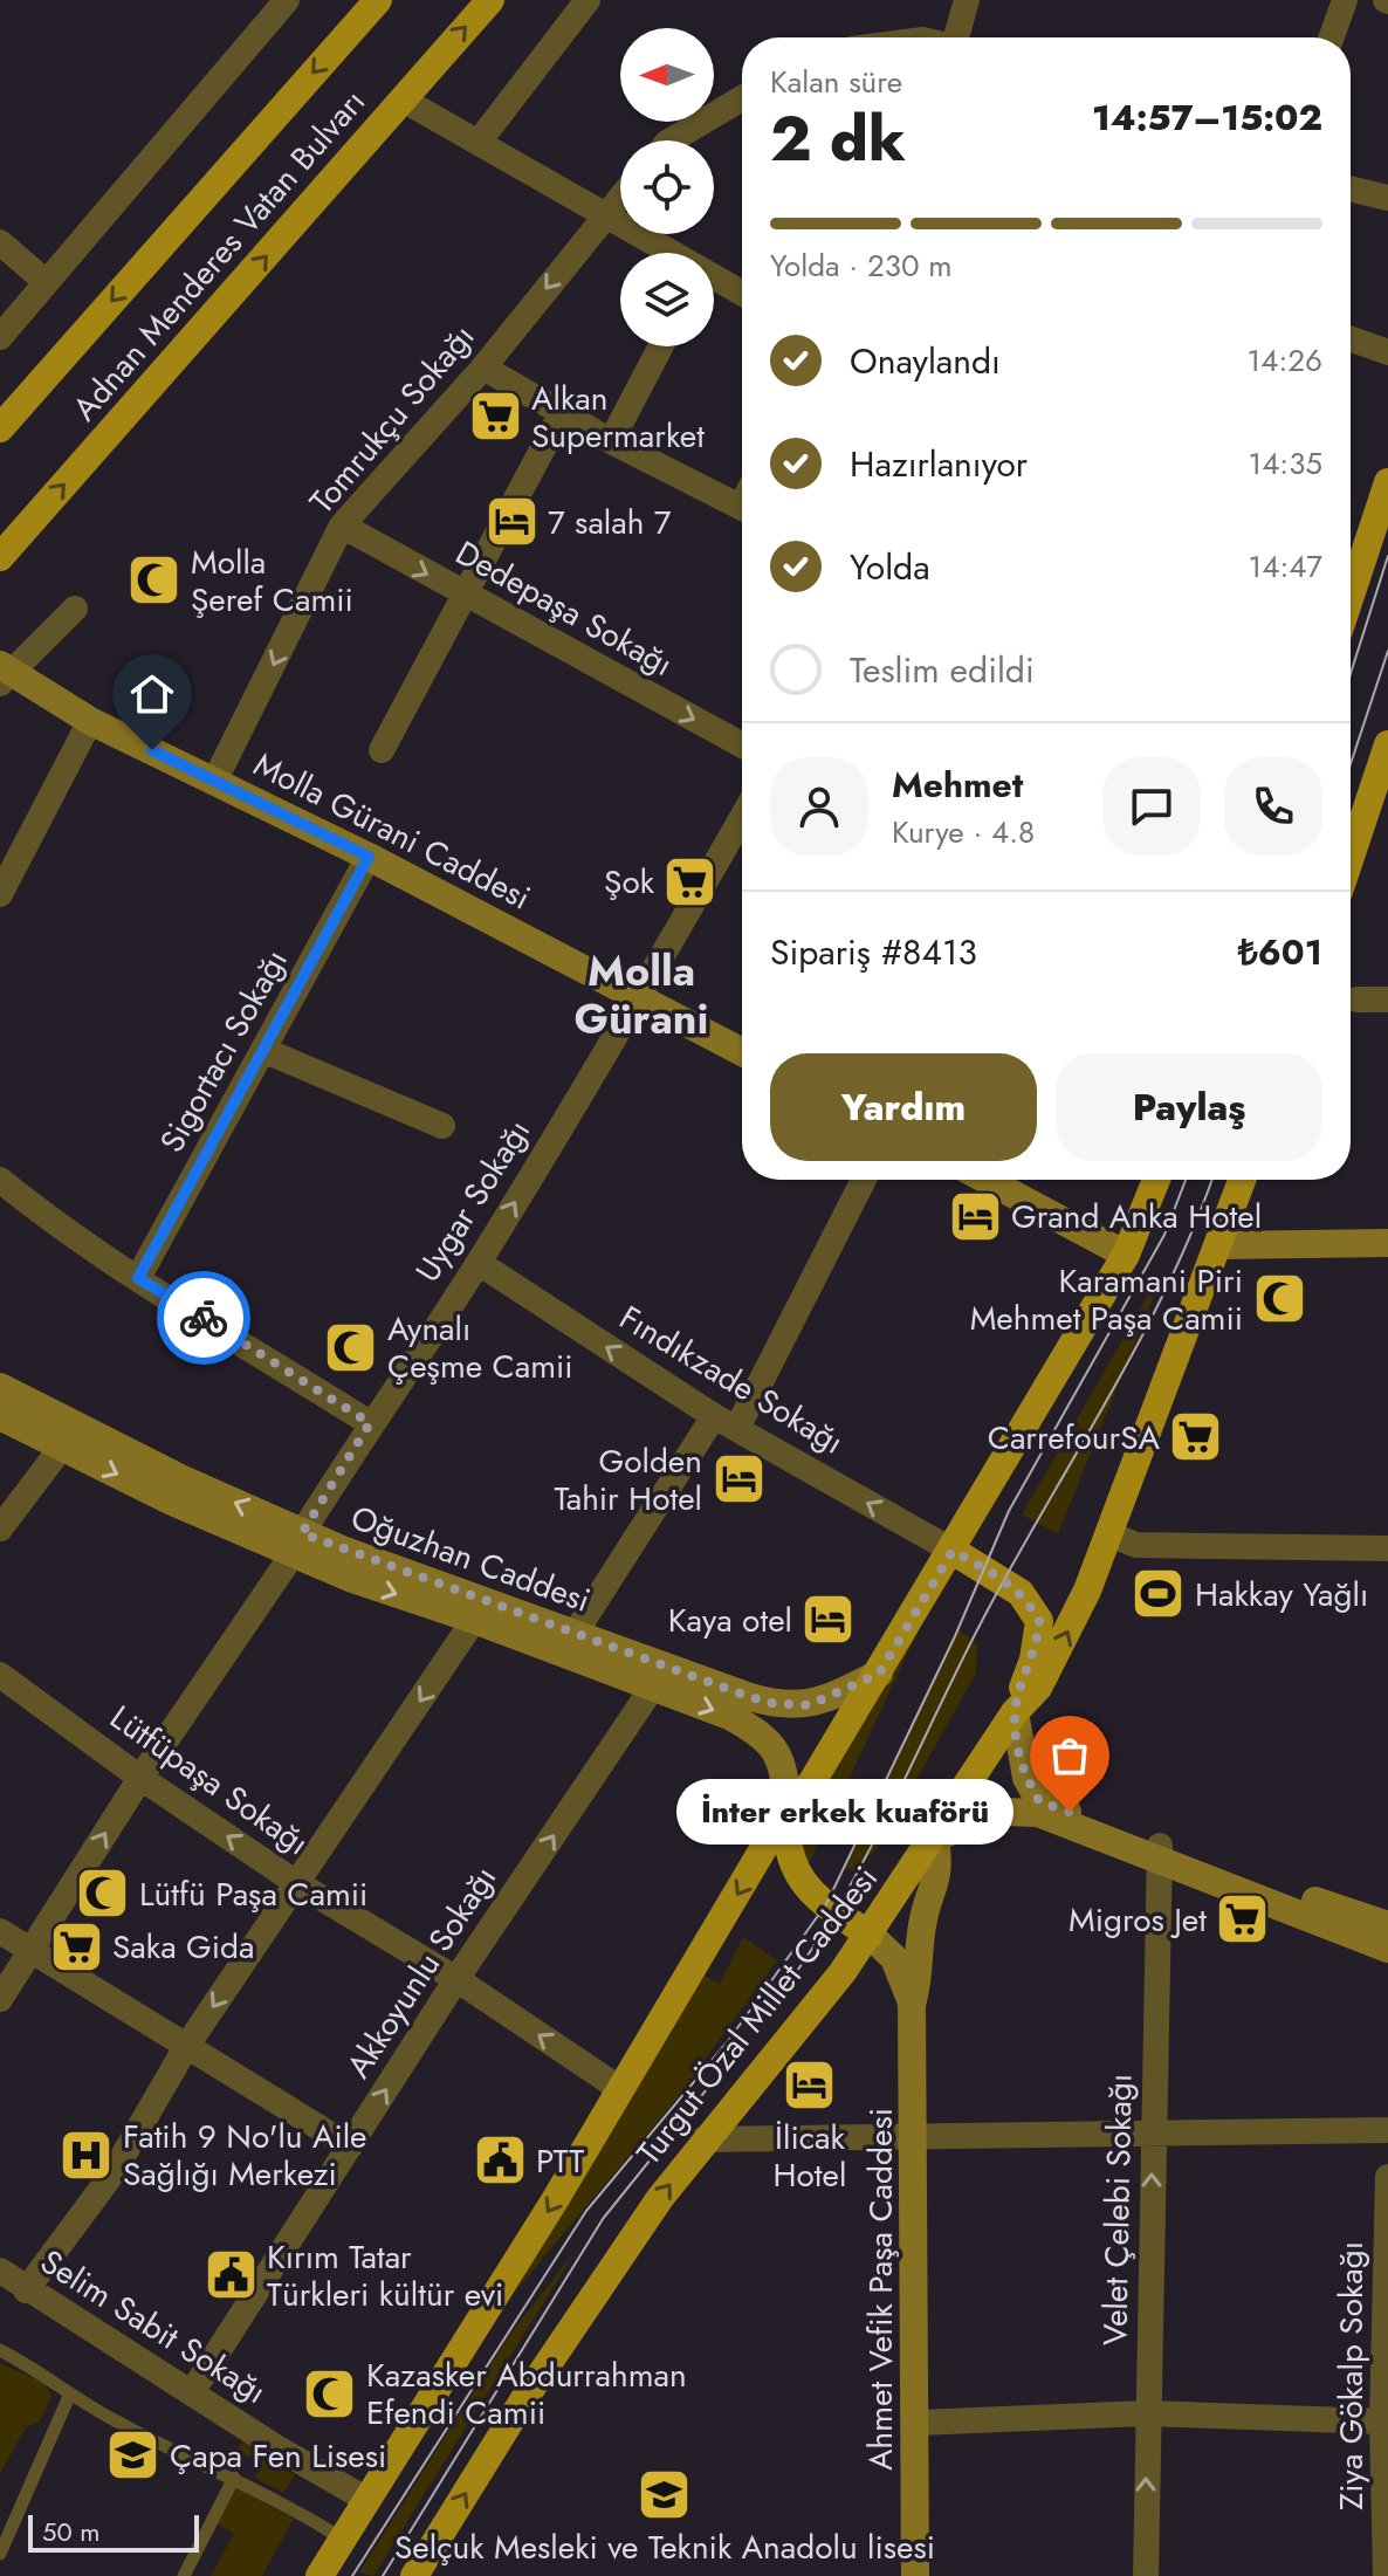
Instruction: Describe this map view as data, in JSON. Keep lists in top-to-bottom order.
{
  "streets": {
    "main road": [
      "Adnan Menderes Vatan Bulvarı",
      "Molla Gürani Caddesi",
      "Oğuzhan Caddesi",
      "Turgut Özal Millet Caddesi",
      "Ahmet Vefik Paşa Caddesi"
    ],
    "street": [
      "Tomrukçu Sokağı",
      "Dedepaşa Sokağı",
      "Sigortacı Sokağı",
      "Uygar Sokağı",
      "Fındıkzade Sokağı",
      "Lütfüpaşa Sokağı",
      "Akkoyunlu Sokağı",
      "Velet Çelebi Sokağı",
      "Selim Sabit Sokağı",
      "Ziya Gökalp Sokağı"
    ]
  },
  "crossings": [
    ["Tomrukçu Sokağı", "Dedepaşa Sokağı"],
    ["Tomrukçu Sokağı", "Molla Gürani Caddesi"],
    ["Molla Gürani Caddesi", "Sigortacı Sokağı"],
    ["Molla Gürani Caddesi", "Uygar Sokağı"],
    ["Uygar Sokağı", "Fındıkzade Sokağı"],
    ["Uygar Sokağı", "Oğuzhan Caddesi"],
    ["Uygar Sokağı", "Lütfüpaşa Sokağı"],
    ["Fındıkzade Sokağı", "Turgut Özal Millet Caddesi"],
    ["Oğuzhan Caddesi", "Akkoyunlu Sokağı"],
    ["Oğuzhan Caddesi", "Turgut Özal Millet Caddesi"],
    ["Lütfüpaşa Sokağı", "Akkoyunlu Sokağı"],
    ["Lütfüpaşa Sokağı", "Turgut Özal Millet Caddesi"],
    ["Akkoyunlu Sokağı", "Selim Sabit Sokağı"],
    ["Turgut Özal Millet Caddesi", "Selim Sabit Sokağı"]
  ],
  "one_way": ["Fındıkzade Sokağı", "Velet Çelebi Sokağı"],
  "districts": ["Molla Gürani"],
  "places": {
    "supermarket": [
      "Alkan Supermarket",
      "Şok",
      "CarrefourSA",
      "Migros Jet",
      "Saka Gida"
    ],
    "hotel": [
      "7 salah 7",
      "Grand Anka Hotel",
      "Golden Tahir Hotel",
      "Kaya otel",
      "İlicak Hotel"
    ],
    "mosque": [
      "Molla Şeref Camii",
      "Karamani Piri Mehmet Paşa Camii",
      "Aynalı Çeşme Camii",
      "Lütfü Paşa Camii",
      "Kazasker Abdurrahman Efendi Camii"
    ],
    "sports": ["Hakkay Yağlı"],
    "other": ["İnter erkek kuaförü"],
    "hospital": ["Fatih 9 No'lu Aile Sağlığı Merkezi"],
    "public building": ["PTT", "Kırım Tatar Türkleri kültür evi"],
    "school or university": ["Çapa Fen Lisesi", "Selçuk Mesleki ve Teknik Anadolu lisesi"]
  },
  "scale_bar": "50 m",
  "north": "left",
  "page": {
    "heading": ["2 dk", "Kalan süre", "14:57–15:02"],
    "panel": [
      "Mehmet",
      "Kurye · 4.8",
      "Sipariş #8413",
      "₺601"
    ],
    "bar": "Yolda · 230 m",
    "list": [
      ["Onaylandı", "14:26"],
      ["Hazırlanıyor", "14:35"],
      ["Yolda", "14:47"],
      "Teslim edildi"
    ],
    "buttons": ["Yardım", "Paylaş"],
    "bubble": "İnter erkek kuaförü",
    "scale": "50 m"
  }
}
